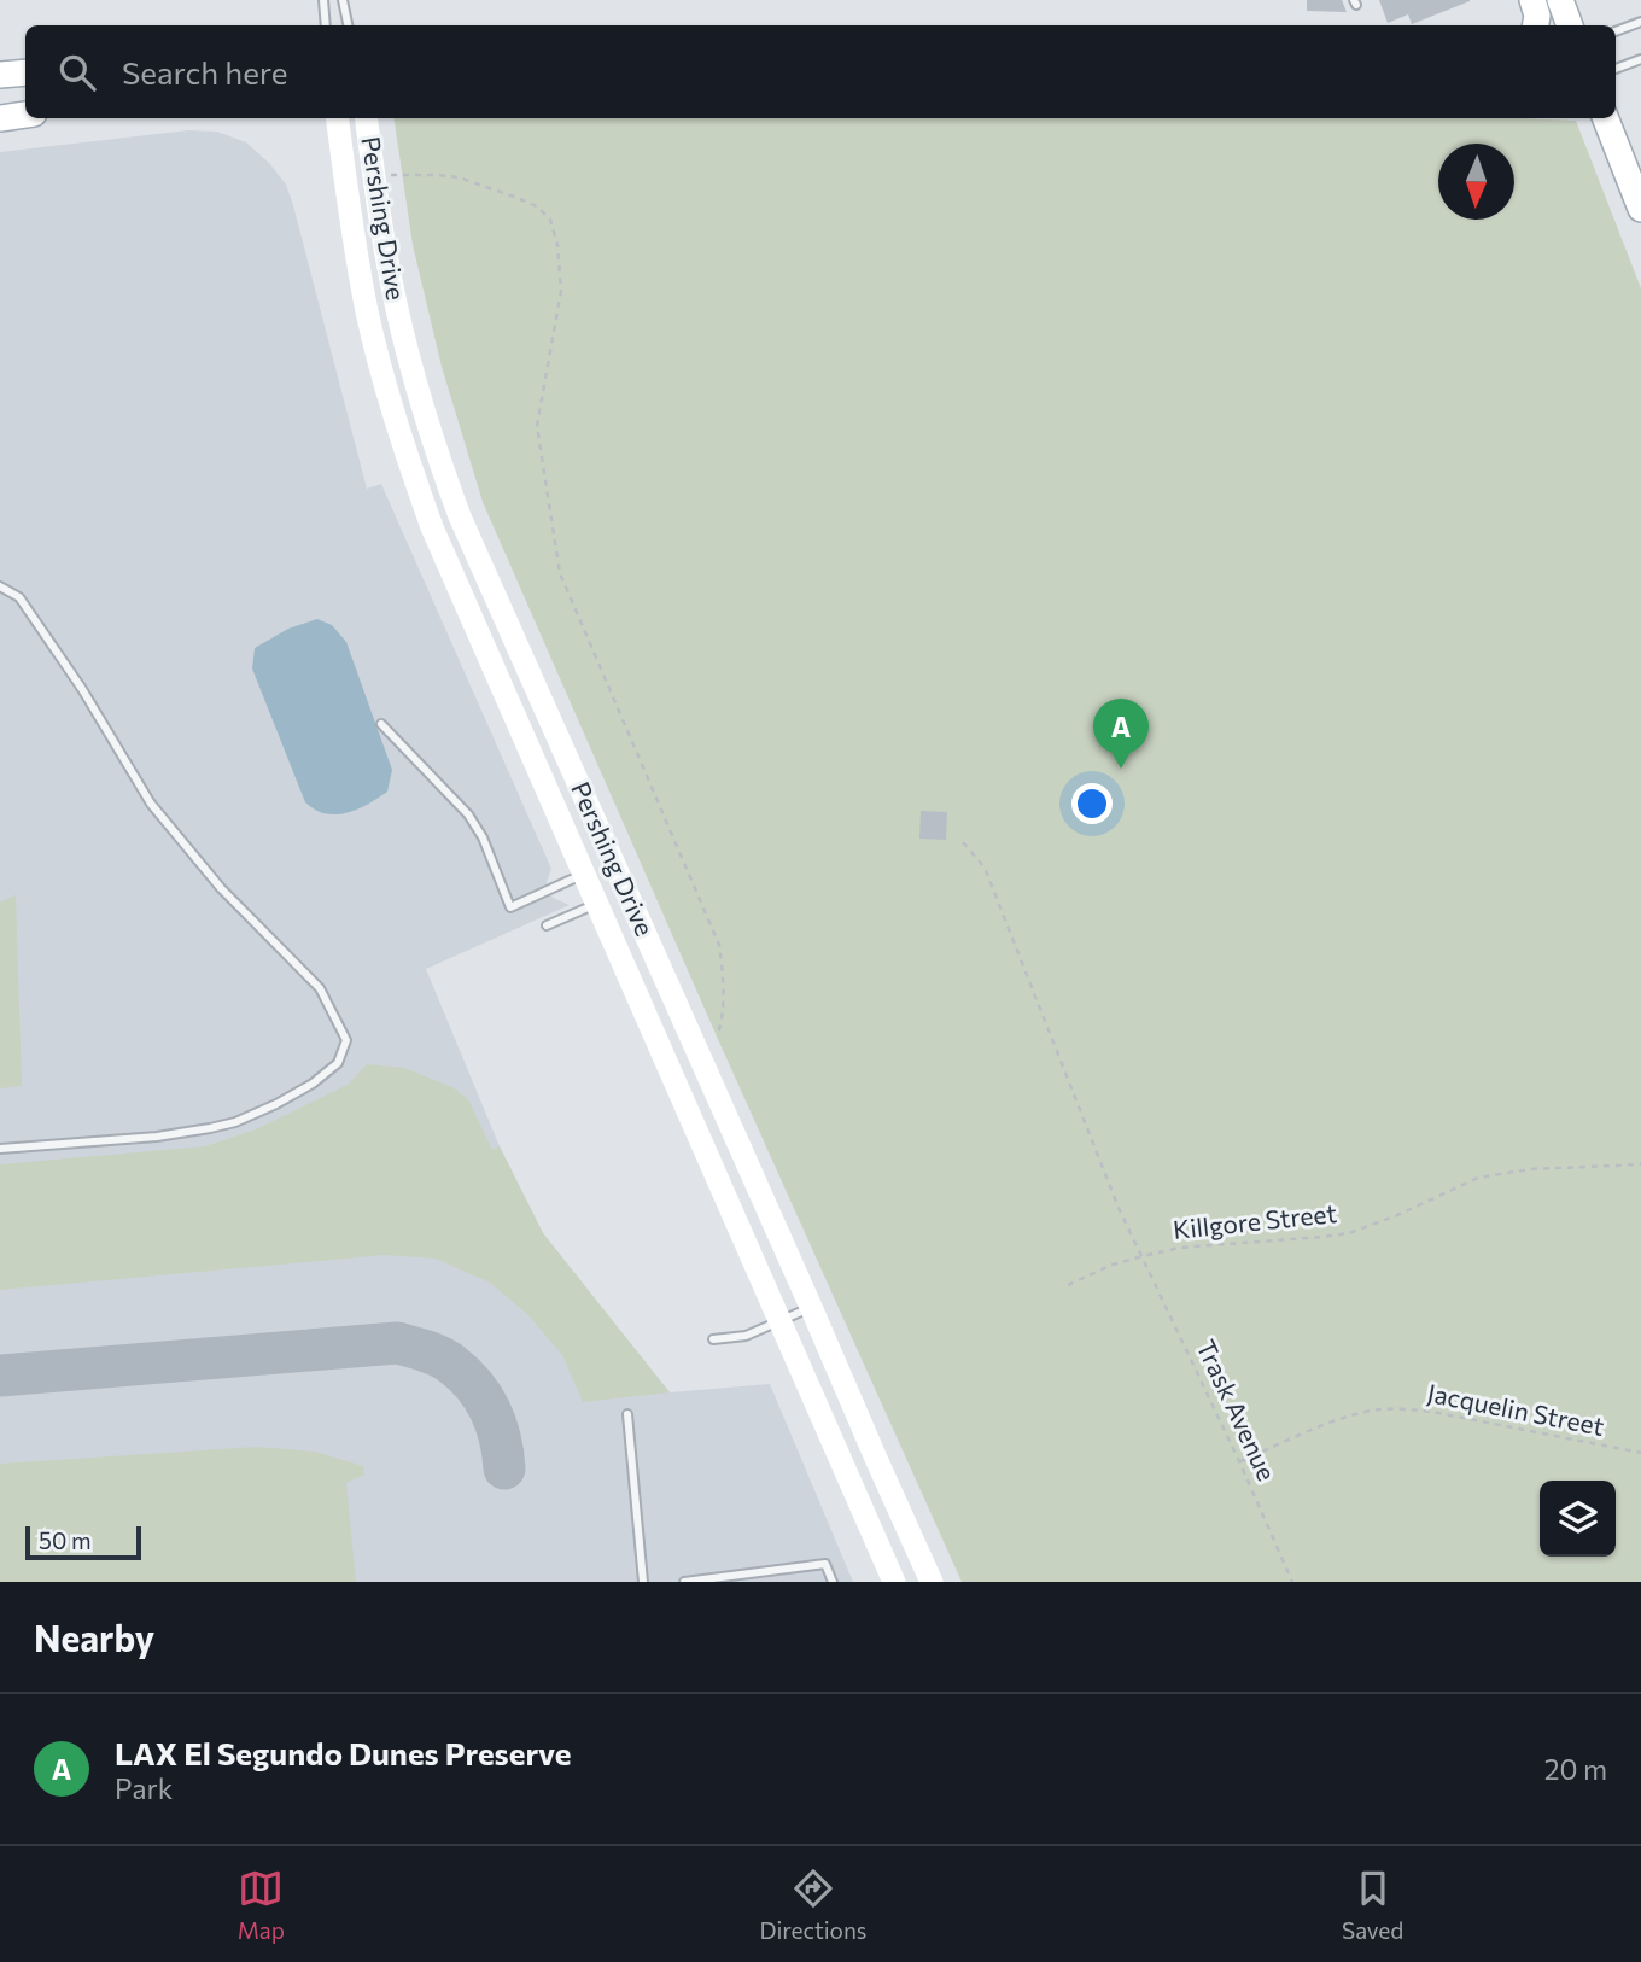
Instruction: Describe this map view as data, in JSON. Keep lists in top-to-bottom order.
{
  "streets": {
    "main road": ["Pershing Drive"],
    "path": ["Killgore Street", "Trask Avenue", "Jacquelin Street"]
  },
  "crossings": [
    ["Killgore Street", "Trask Avenue"],
    ["Trask Avenue", "Jacquelin Street"]
  ],
  "scale_bar": "50 m",
  "north": "bottom",
  "page": {
    "search": "Search here",
    "pins": "A",
    "scale": "50 m",
    "heading": "Nearby",
    "list": [
      {
        "mark": "A",
        "name": "LAX El Segundo Dunes Preserve",
        "note": "Park",
        "value": "20 m"
      }
    ],
    "nav": ["Map", "Directions", "Saved"]
  }
}
